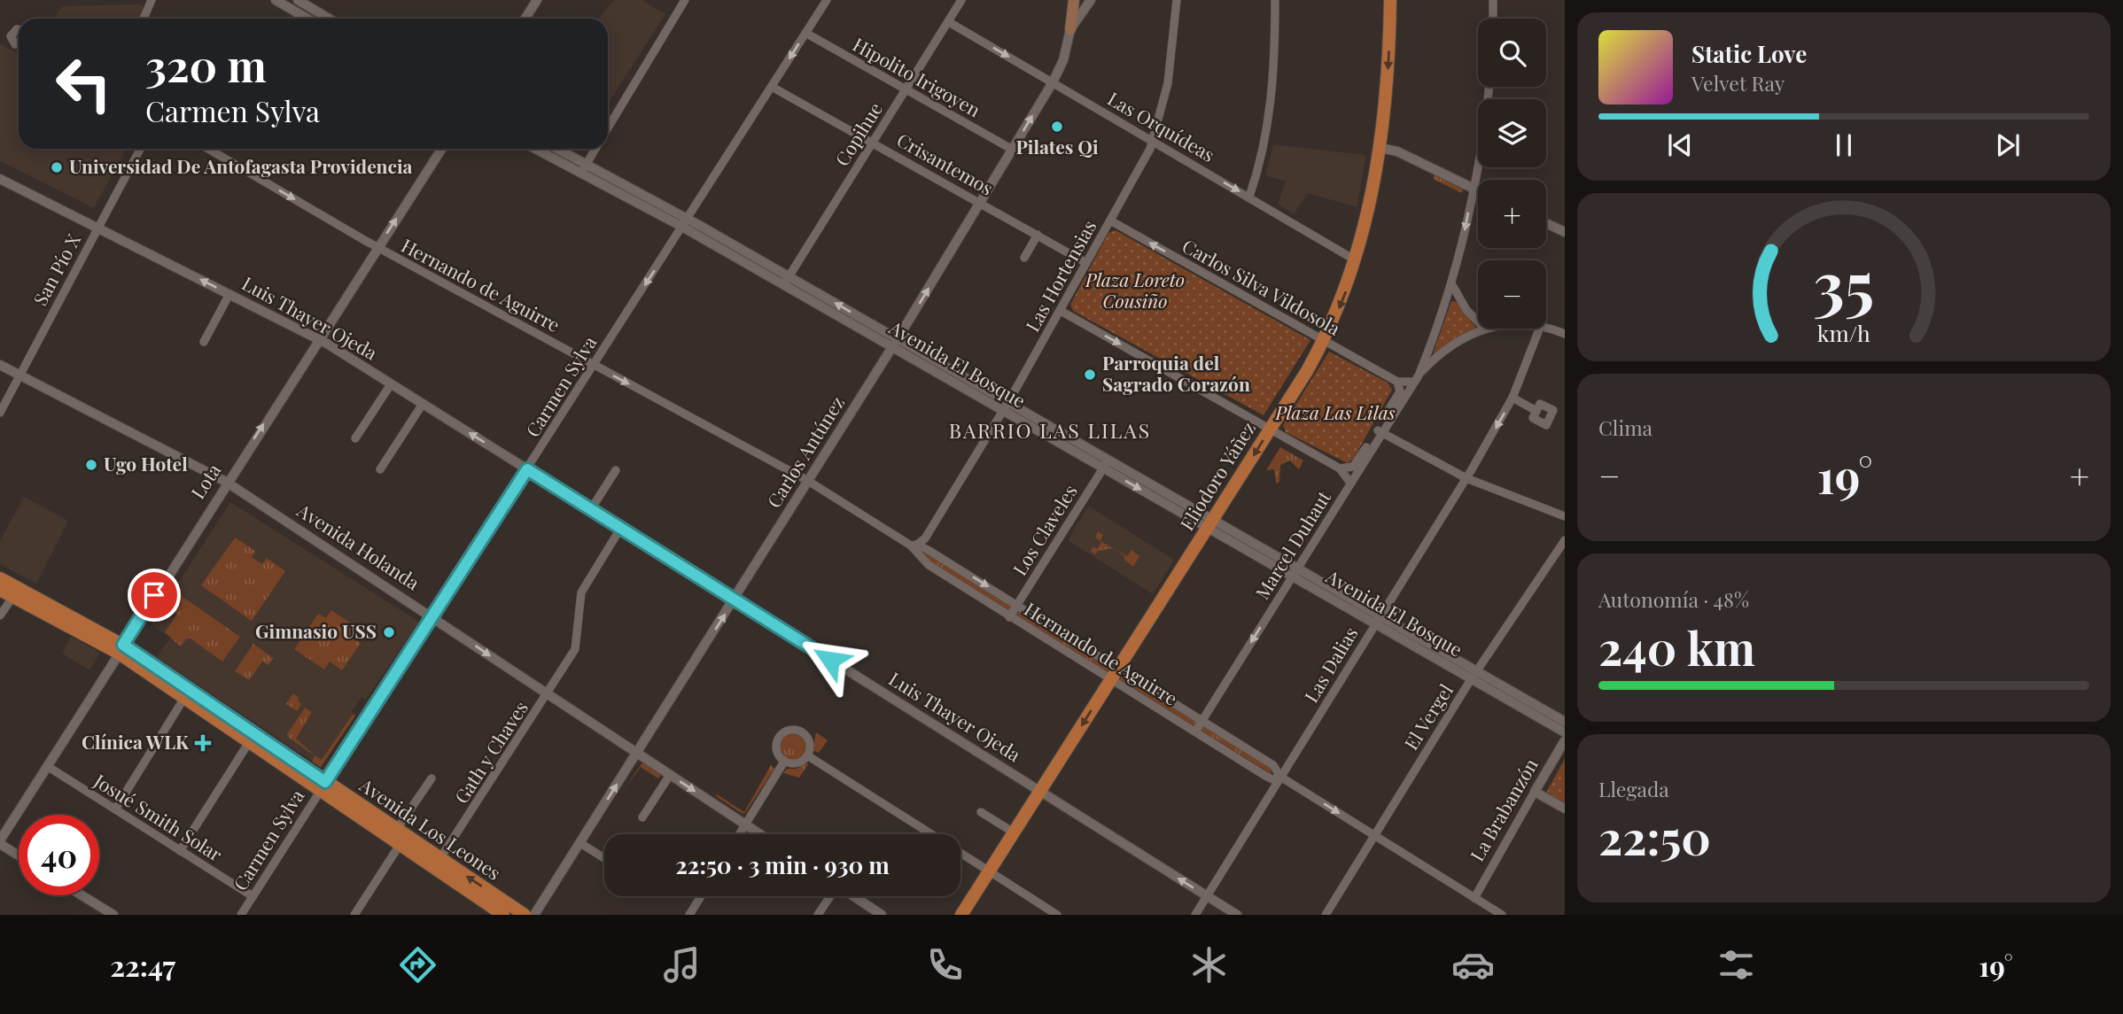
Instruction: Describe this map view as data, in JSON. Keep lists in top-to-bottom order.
{
  "streets": {
    "main road": ["Eliodoro Yáñez", "Avenida Los Leones"],
    "street": [
      "Hipolito Irigoyen",
      "Las Orquídeas",
      "Copihue",
      "Crisantemos",
      "San Pío X",
      "Las Hortensias",
      "Hernando de Aguirre",
      "Carlos Silva Vildosola",
      "Luis Thayer Ojeda",
      "Avenida El Bosque",
      "Carmen Sylva",
      "Carlos Antúnez",
      "Lota",
      "Los Claveles",
      "Marcel Duhaut",
      "Avenida Holanda",
      "Las Dalias",
      "El Vergel",
      "Gath y Chaves",
      "La Brabanzón",
      "Josué Smith Solar"
    ]
  },
  "crossings": [
    ["Hipolito Irigoyen", "Copihue"],
    ["Hipolito Irigoyen", "Carmen Sylva"],
    ["Hipolito Irigoyen", "Carlos Antúnez"],
    ["Las Orquídeas", "Copihue"],
    ["Las Orquídeas", "Las Hortensias"],
    ["Las Orquídeas", "Carlos Antúnez"],
    ["Las Orquídeas", "Eliodoro Yáñez"],
    ["Copihue", "Crisantemos"],
    ["Copihue", "Avenida El Bosque"],
    ["Crisantemos", "Las Hortensias"],
    ["Crisantemos", "Carmen Sylva"],
    ["Crisantemos", "Carlos Antúnez"],
    ["San Pío X", "Luis Thayer Ojeda"],
    ["San Pío X", "Avenida Holanda"],
    ["Las Hortensias", "Hernando de Aguirre"],
    ["Las Hortensias", "Carlos Silva Vildosola"],
    ["Las Hortensias", "Avenida El Bosque"],
    ["Hernando de Aguirre", "Carmen Sylva"],
    ["Hernando de Aguirre", "Carlos Antúnez"],
    ["Hernando de Aguirre", "Eliodoro Yáñez"],
    ["Hernando de Aguirre", "Lota"],
    ["Hernando de Aguirre", "Los Claveles"],
    ["Hernando de Aguirre", "Marcel Duhaut"],
    ["Hernando de Aguirre", "Las Dalias"],
    ["Hernando de Aguirre", "El Vergel"],
    ["Hernando de Aguirre", "La Brabanzón"],
    ["Carlos Silva Vildosola", "Eliodoro Yáñez"],
    ["Carlos Silva Vildosola", "Marcel Duhaut"],
    ["Luis Thayer Ojeda", "Carmen Sylva"],
    ["Luis Thayer Ojeda", "Carlos Antúnez"],
    ["Luis Thayer Ojeda", "Eliodoro Yáñez"],
    ["Luis Thayer Ojeda", "Lota"],
    ["Luis Thayer Ojeda", "Las Dalias"],
    ["Luis Thayer Ojeda", "Gath y Chaves"],
    ["Avenida El Bosque", "Carmen Sylva"],
    ["Avenida El Bosque", "Carlos Antúnez"],
    ["Avenida El Bosque", "Eliodoro Yáñez"],
    ["Avenida El Bosque", "Los Claveles"],
    ["Avenida El Bosque", "Marcel Duhaut"],
    ["Avenida El Bosque", "Las Dalias"],
    ["Avenida El Bosque", "El Vergel"],
    ["Carmen Sylva", "Avenida Holanda"],
    ["Carmen Sylva", "Josué Smith Solar"],
    ["Carmen Sylva", "Avenida Los Leones"],
    ["Carlos Antúnez", "Avenida Holanda"],
    ["Lota", "Avenida Holanda"],
    ["Lota", "Josué Smith Solar"],
    ["Lota", "Avenida Los Leones"],
    ["Avenida Holanda", "Gath y Chaves"],
    ["Gath y Chaves", "Avenida Los Leones"]
  ],
  "one_way": [
    "Las Orquídeas",
    "Carlos Silva Vildosola",
    "Carlos Antúnez",
    "Eliodoro Yáñez",
    "Lota"
  ],
  "districts": ["BARRIO LAS LILAS"],
  "parks": ["Plaza Loreto Cousiño", "Plaza Las Lilas"],
  "places": {
    "other": [
      "Pilates Qi",
      "Universidad De Antofagasta Providencia",
      "Parroquia del Sagrado Corazón",
      "Ugo Hotel",
      "Gimnasio USS"
    ],
    "health": ["Clínica WLK"]
  },
  "page": {
    "map_buttons": ["+", "−"],
    "turn": ["320 m", "Carmen Sylva"],
    "song": ["Static Love", "Velvet Ray"],
    "tile": [
      "Clima",
      ["Autonomía · 48%", "240 km"],
      ["Llegada", "22:50"]
    ],
    "heat": ["−", "19°", "+"],
    "limit": "40",
    "trip": "22:50 · 3 min · 930 m",
    "tabs": ["22:47", "19°"],
    "gauge": ["35", "km/h"]
  }
}
